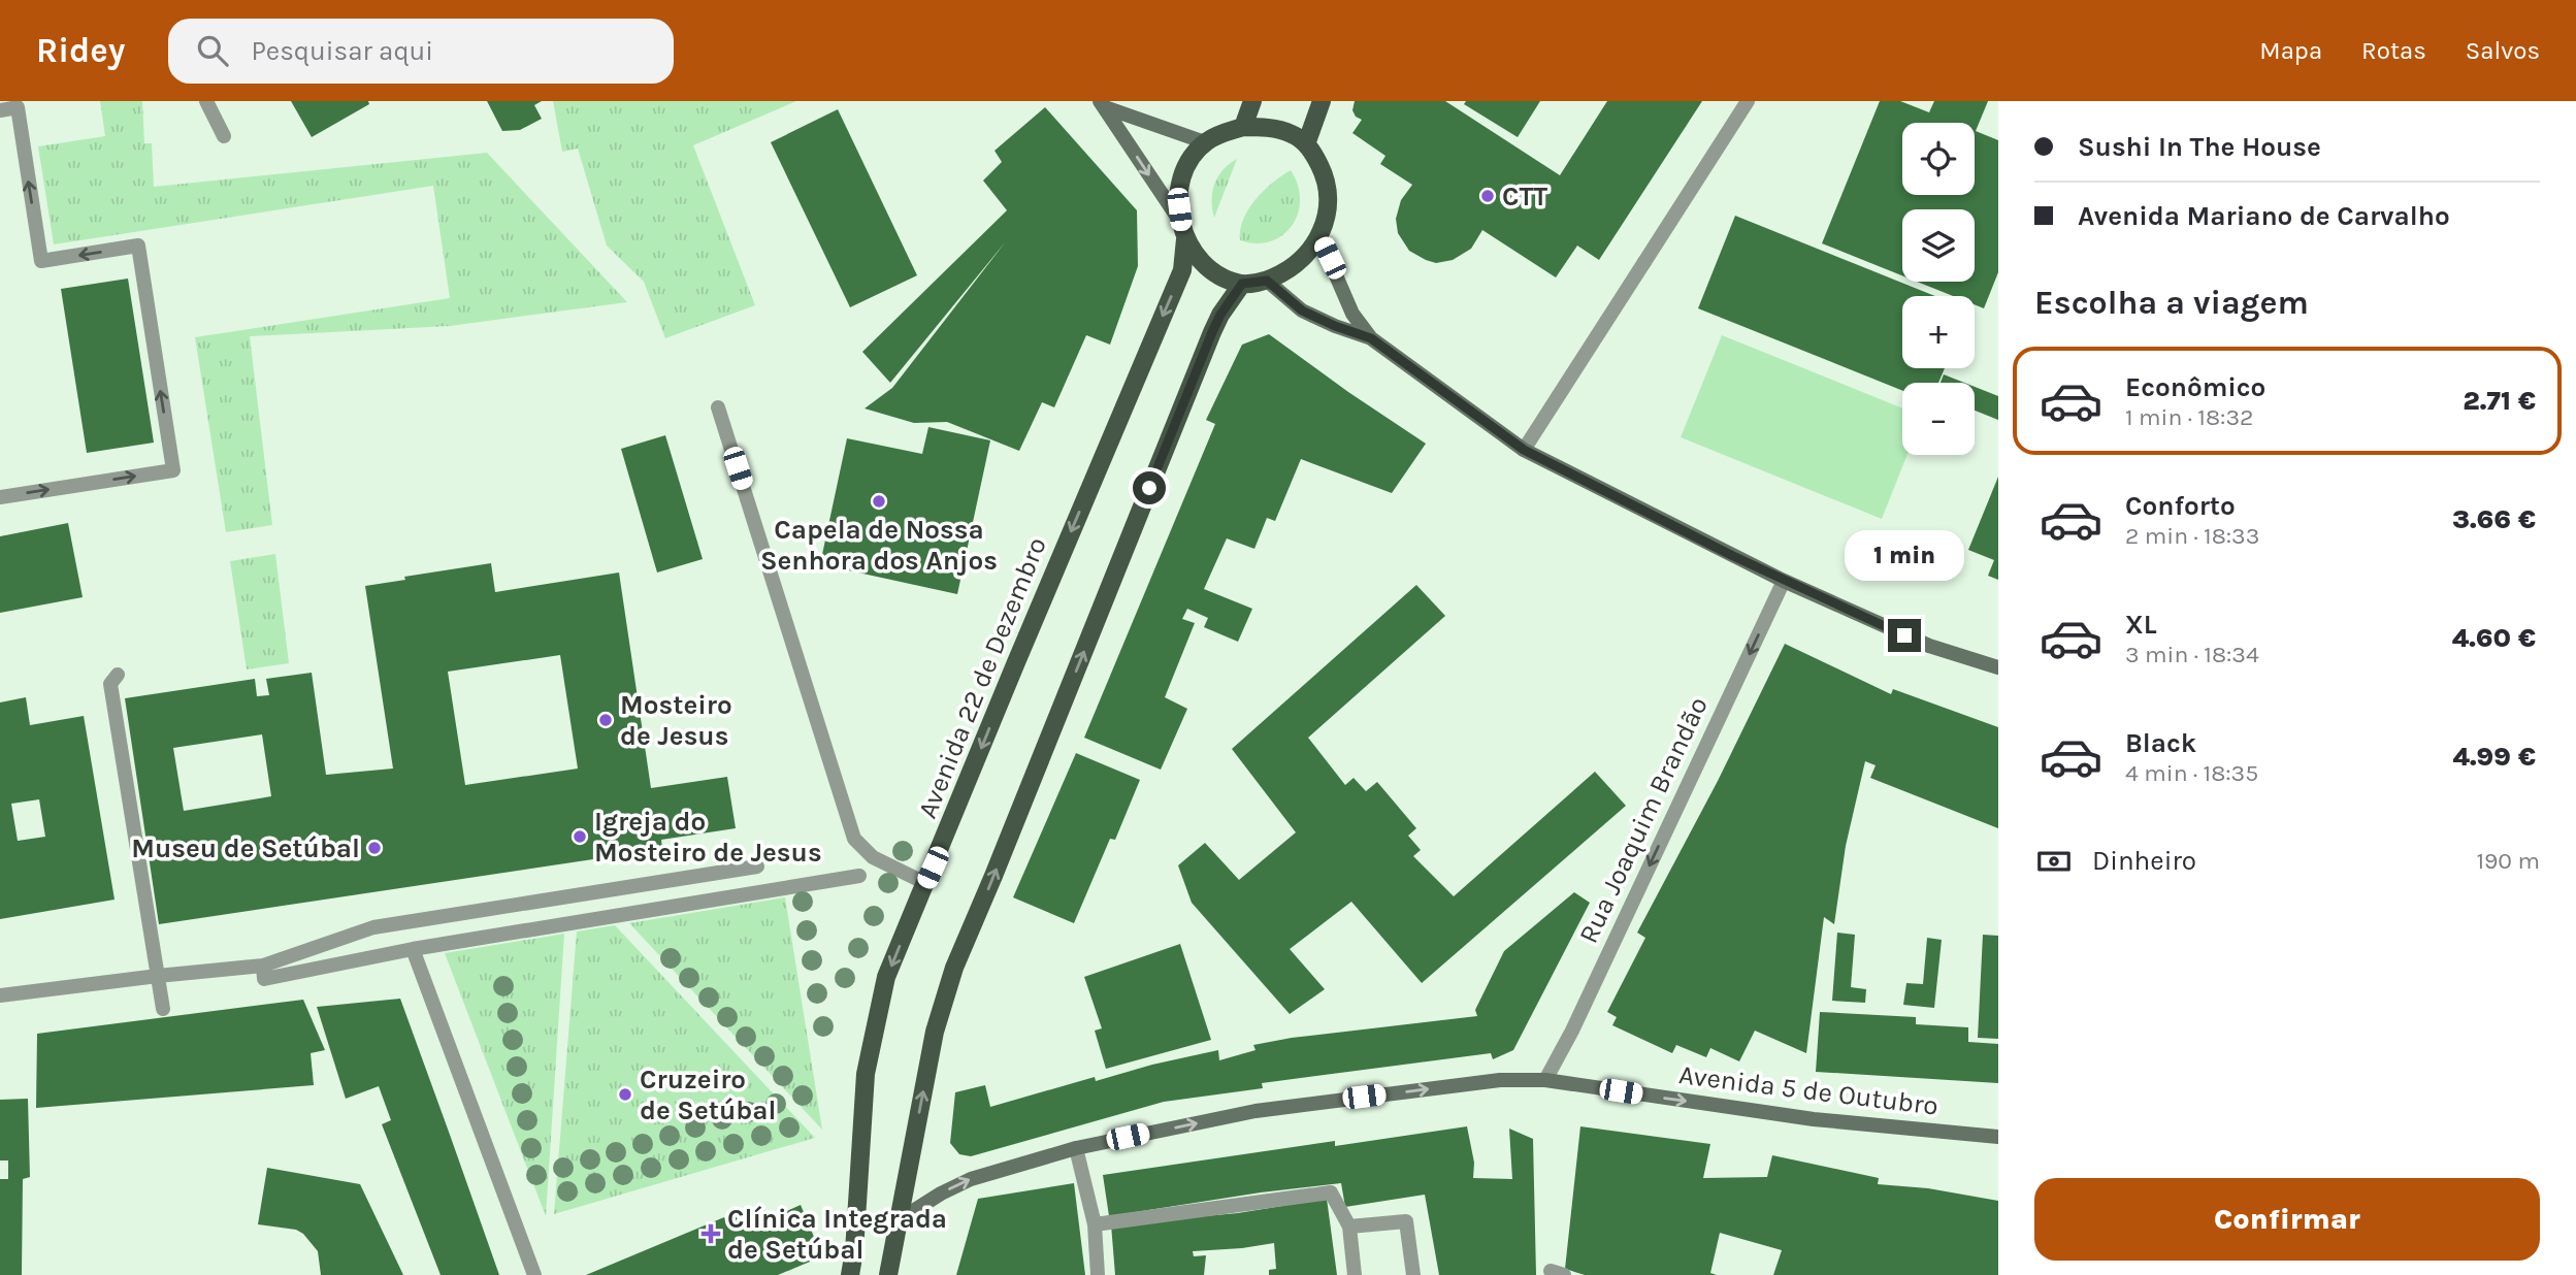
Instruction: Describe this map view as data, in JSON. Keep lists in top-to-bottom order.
{
  "streets": {
    "main road": ["Avenida 22 de Dezembro", "Avenida 5 de Outubro"],
    "street": ["Rua Joaquim Brandão"]
  },
  "crossings": [
    ["Rua Joaquim Brandão", "Avenida 5 de Outubro"]
  ],
  "one_way": ["Rua Joaquim Brandão", "Avenida 5 de Outubro"],
  "places": {
    "other": [
      "CTT",
      "Capela de Nossa Senhora dos Anjos",
      "Mosteiro de Jesus",
      "Igreja do Mosteiro de Jesus",
      "Museu de Setúbal",
      "Cruzeiro de Setúbal"
    ],
    "health": ["Clínica Integrada de Setúbal"]
  },
  "page": {
    "header": "Ridey",
    "search": "Pesquisar aqui",
    "nav": ["Mapa", "Rotas", "Salvos"],
    "banner": ["Sushi In The House", "Avenida Mariano de Carvalho"],
    "map_buttons": ["+", "−"],
    "heading": "Escolha a viagem",
    "list": [
      {
        "name": "Econômico",
        "note": "1 min · 18:32",
        "value": "2.71 €"
      },
      {
        "name": "Conforto",
        "note": "2 min · 18:33",
        "value": "3.66 €"
      },
      {
        "name": "XL",
        "note": "3 min · 18:34",
        "value": "4.60 €"
      },
      {
        "name": "Black",
        "note": "4 min · 18:35",
        "value": "4.99 €"
      }
    ],
    "bubble": "1 min",
    "pay": ["Dinheiro", "190 m"],
    "buttons": "Confirmar"
  }
}
